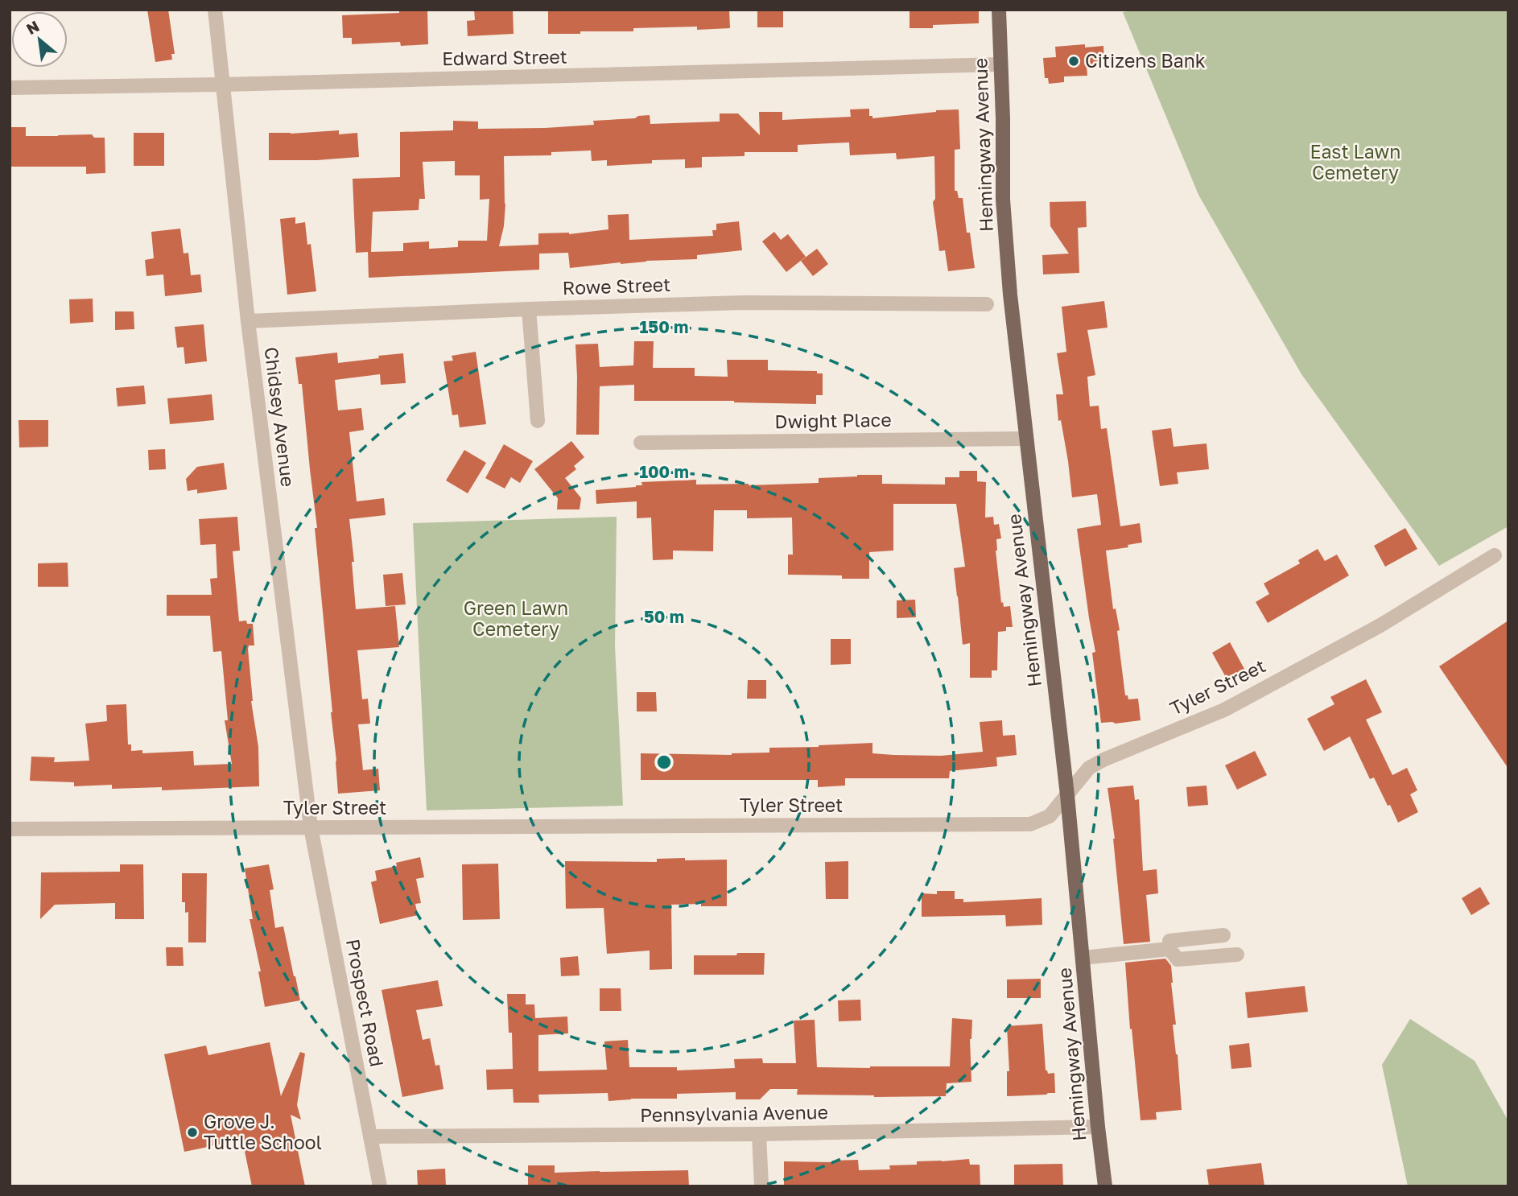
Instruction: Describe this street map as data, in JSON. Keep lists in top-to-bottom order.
{
  "streets": {
    "main road": ["Hemingway Avenue"],
    "street": [
      "Edward Street",
      "Rowe Street",
      "Chidsey Avenue",
      "Dwight Place",
      "Tyler Street",
      "Prospect Road",
      "Pennsylvania Avenue"
    ]
  },
  "crossings": [
    ["Edward Street", "Hemingway Avenue"],
    ["Edward Street", "Chidsey Avenue"],
    ["Hemingway Avenue", "Dwight Place"],
    ["Hemingway Avenue", "Tyler Street"],
    ["Hemingway Avenue", "Pennsylvania Avenue"],
    ["Rowe Street", "Chidsey Avenue"],
    ["Chidsey Avenue", "Tyler Street"],
    ["Chidsey Avenue", "Prospect Road"],
    ["Tyler Street", "Prospect Road"],
    ["Prospect Road", "Pennsylvania Avenue"]
  ],
  "parks": ["East Lawn Cemetery", "Green Lawn Cemetery"],
  "places": ["Citizens Bank", "Grove J. Tuttle School"],
  "north": "top left",
  "rings": ["150 m", "100 m", "50 m"]
}
